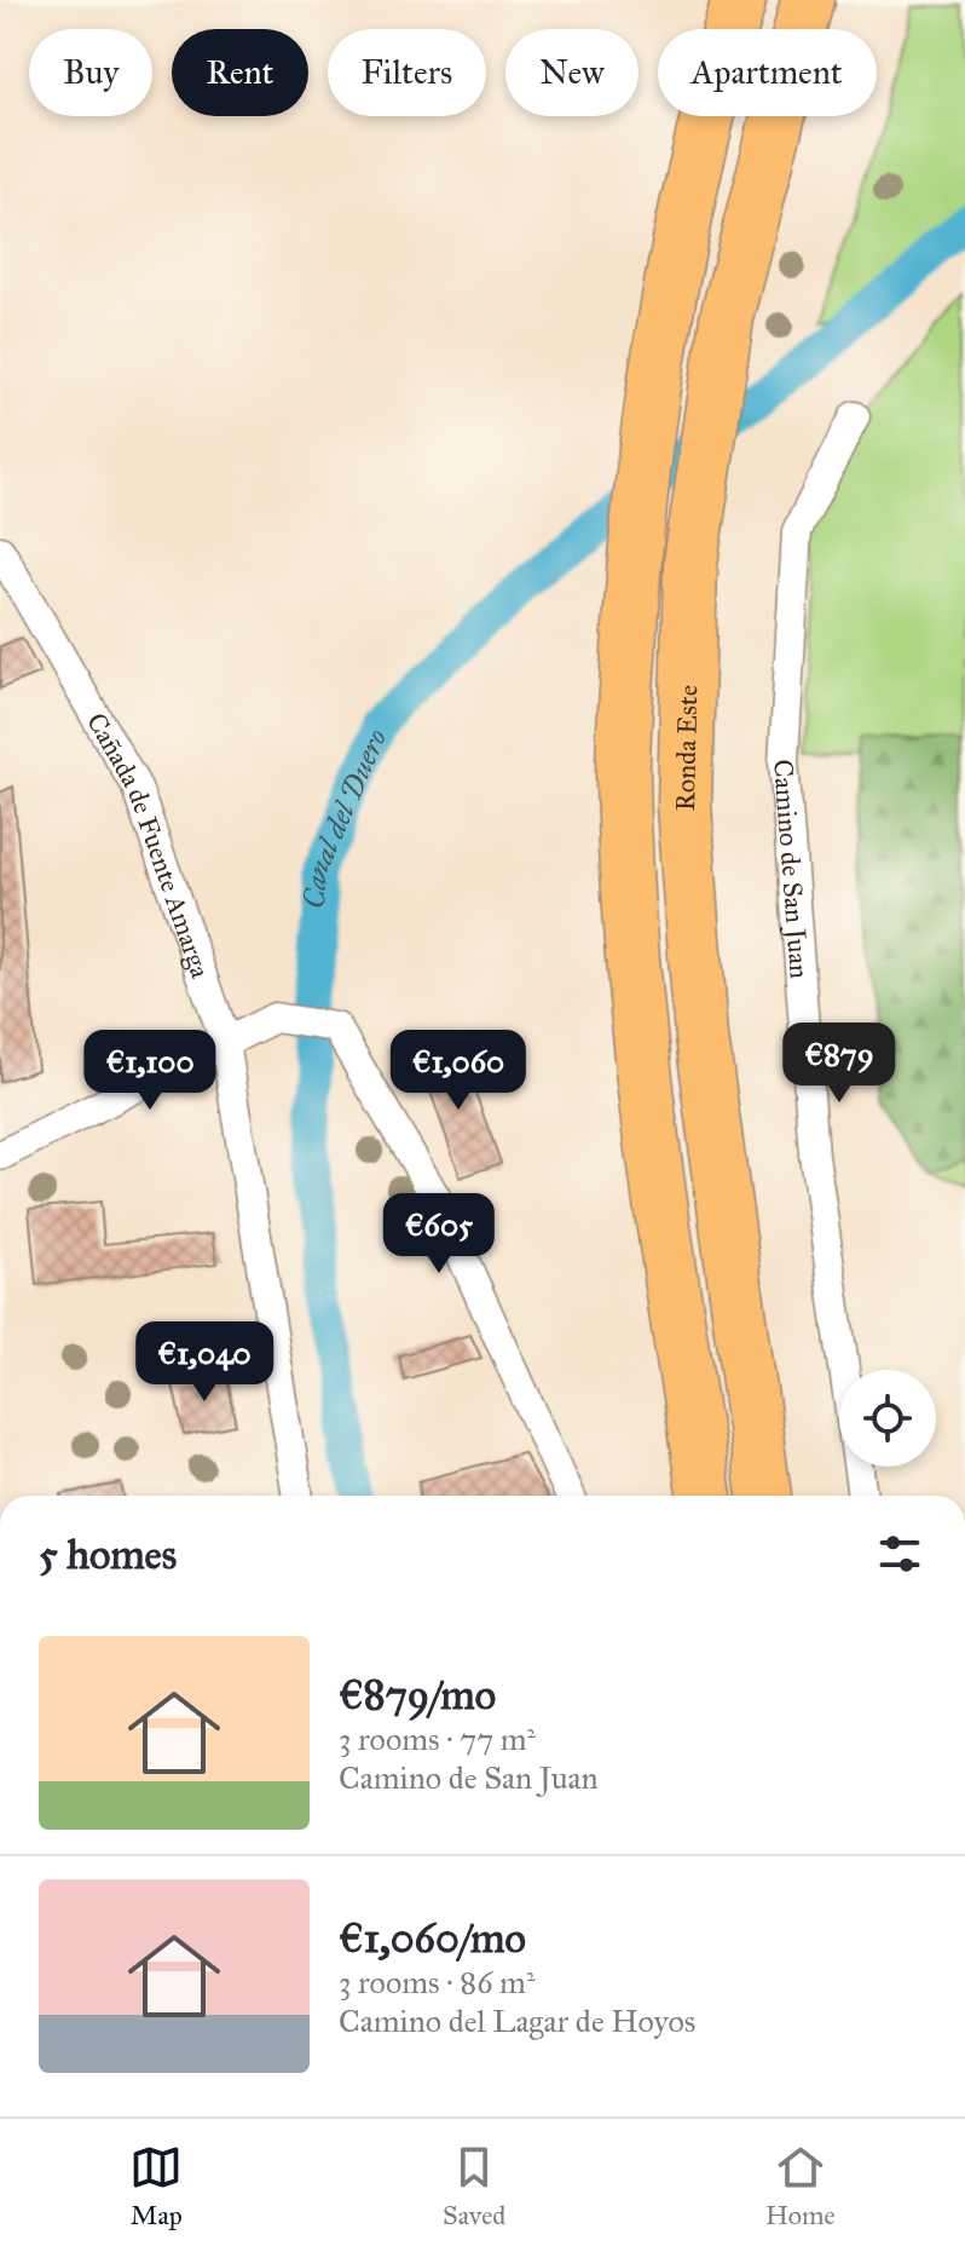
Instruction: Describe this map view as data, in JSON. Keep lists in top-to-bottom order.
{
  "streets": {
    "highway": ["Ronda Este"],
    "street": ["Cañada de Fuente Amarga", "Camino de San Juan"]
  },
  "water": ["Canal del Duero"],
  "page": {
    "chip": [
      "Buy",
      "Rent",
      "Filters",
      "New",
      "Apartment"
    ],
    "price": [
      "€879",
      "€1,100",
      "€1,060",
      "€605",
      "€1,040"
    ],
    "heading": "5 homes",
    "list": [
      {
        "name": "€879/mo",
        "note": "3 rooms · 77 m² · Camino de San Juan"
      },
      {
        "name": "€1,060/mo",
        "note": "3 rooms · 86 m² · Camino del Lagar de Hoyos"
      }
    ],
    "tabs": ["Map", "Saved", "Home"]
  }
}
